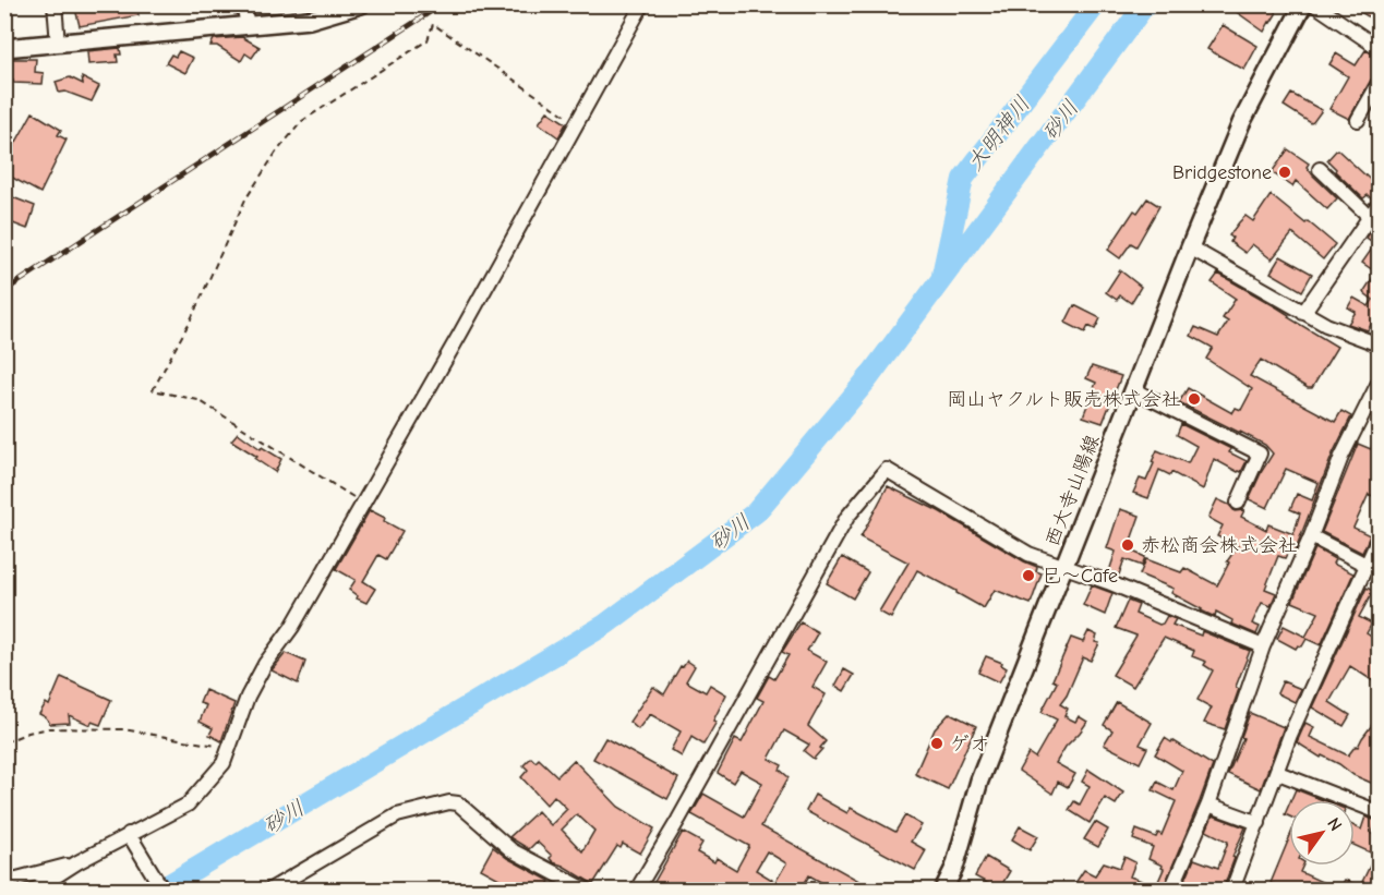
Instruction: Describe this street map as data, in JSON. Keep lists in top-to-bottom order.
{
  "streets": {
    "main road": ["西大寺山陽線"]
  },
  "water": ["砂川", "大明神川"],
  "places": [
    "Bridgestone",
    "岡山ヤクルト販売株式会社",
    "赤松商会株式会社",
    "巳～Cafe",
    "ゲオ"
  ],
  "north": "top right"
}
